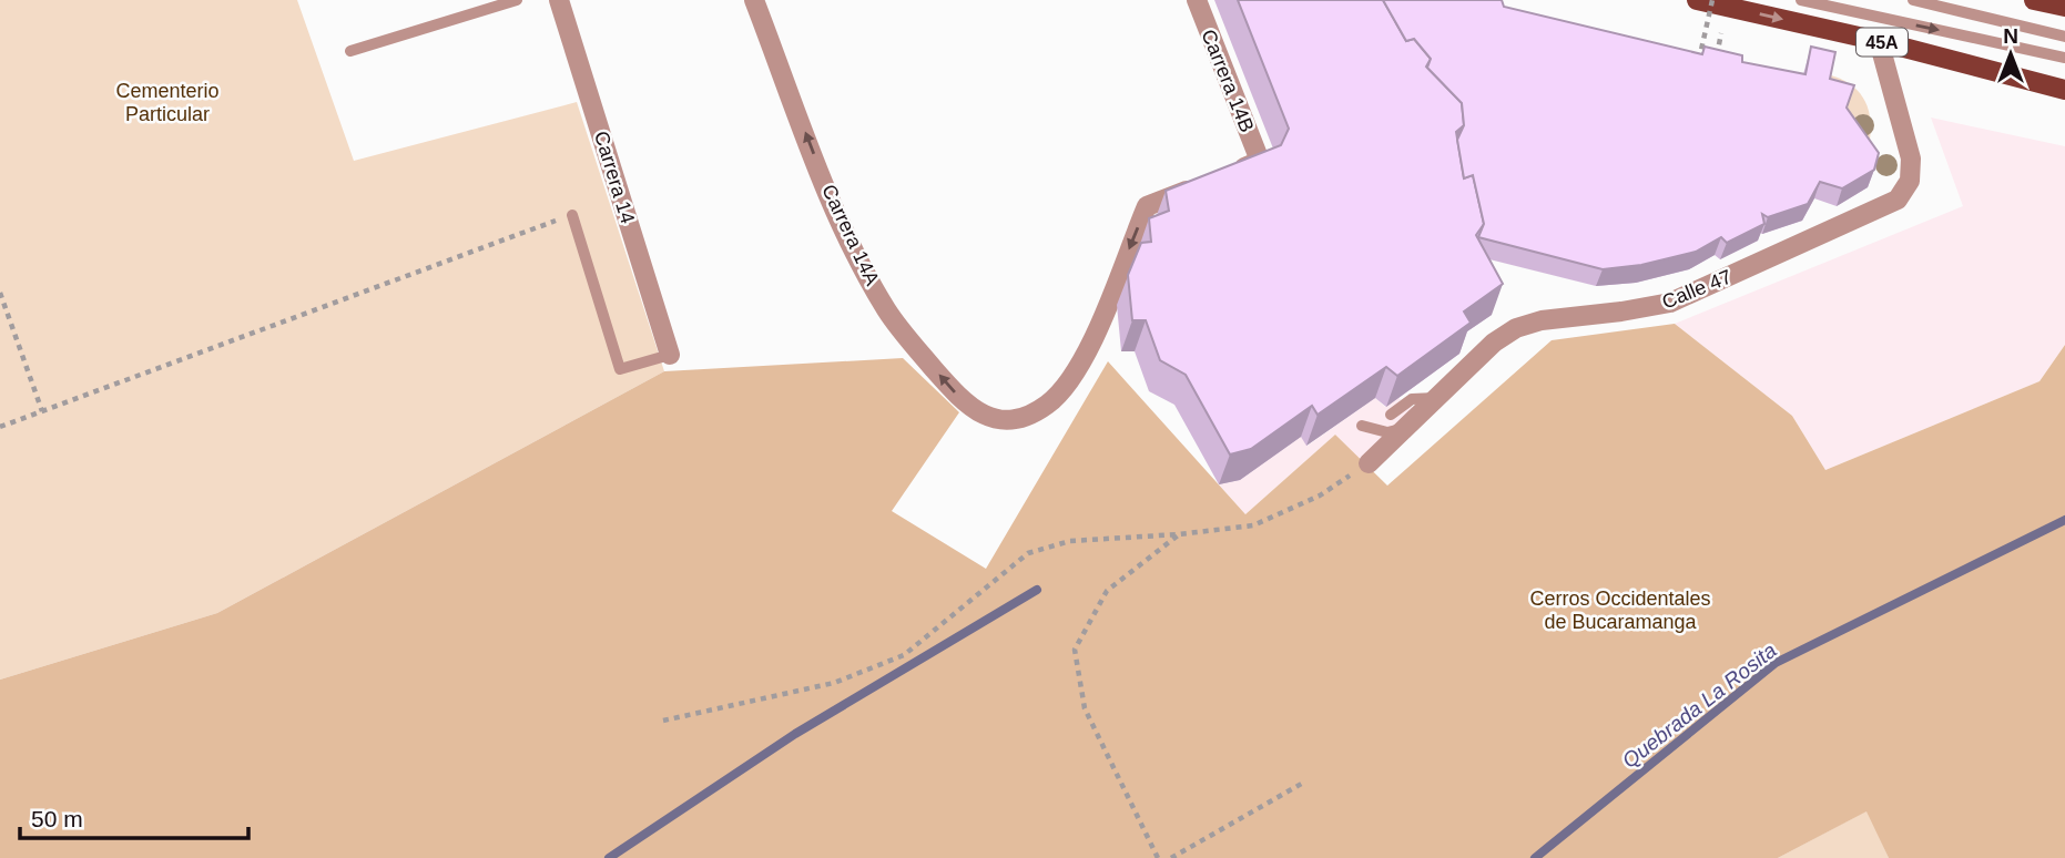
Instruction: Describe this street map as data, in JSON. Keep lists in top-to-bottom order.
{
  "streets": {
    "main road": ["45A"],
    "street": [
      "Carrera 14B",
      "Carrera 14",
      "Carrera 14A",
      "Calle 47"
    ]
  },
  "crossings": [
    ["45A", "Calle 47"]
  ],
  "water": ["Quebrada La Rosita"],
  "parks": ["Cementerio Particular", "Cerros Occidentales de Bucaramanga"],
  "scale_bar": "50 m",
  "north": "top"
}
